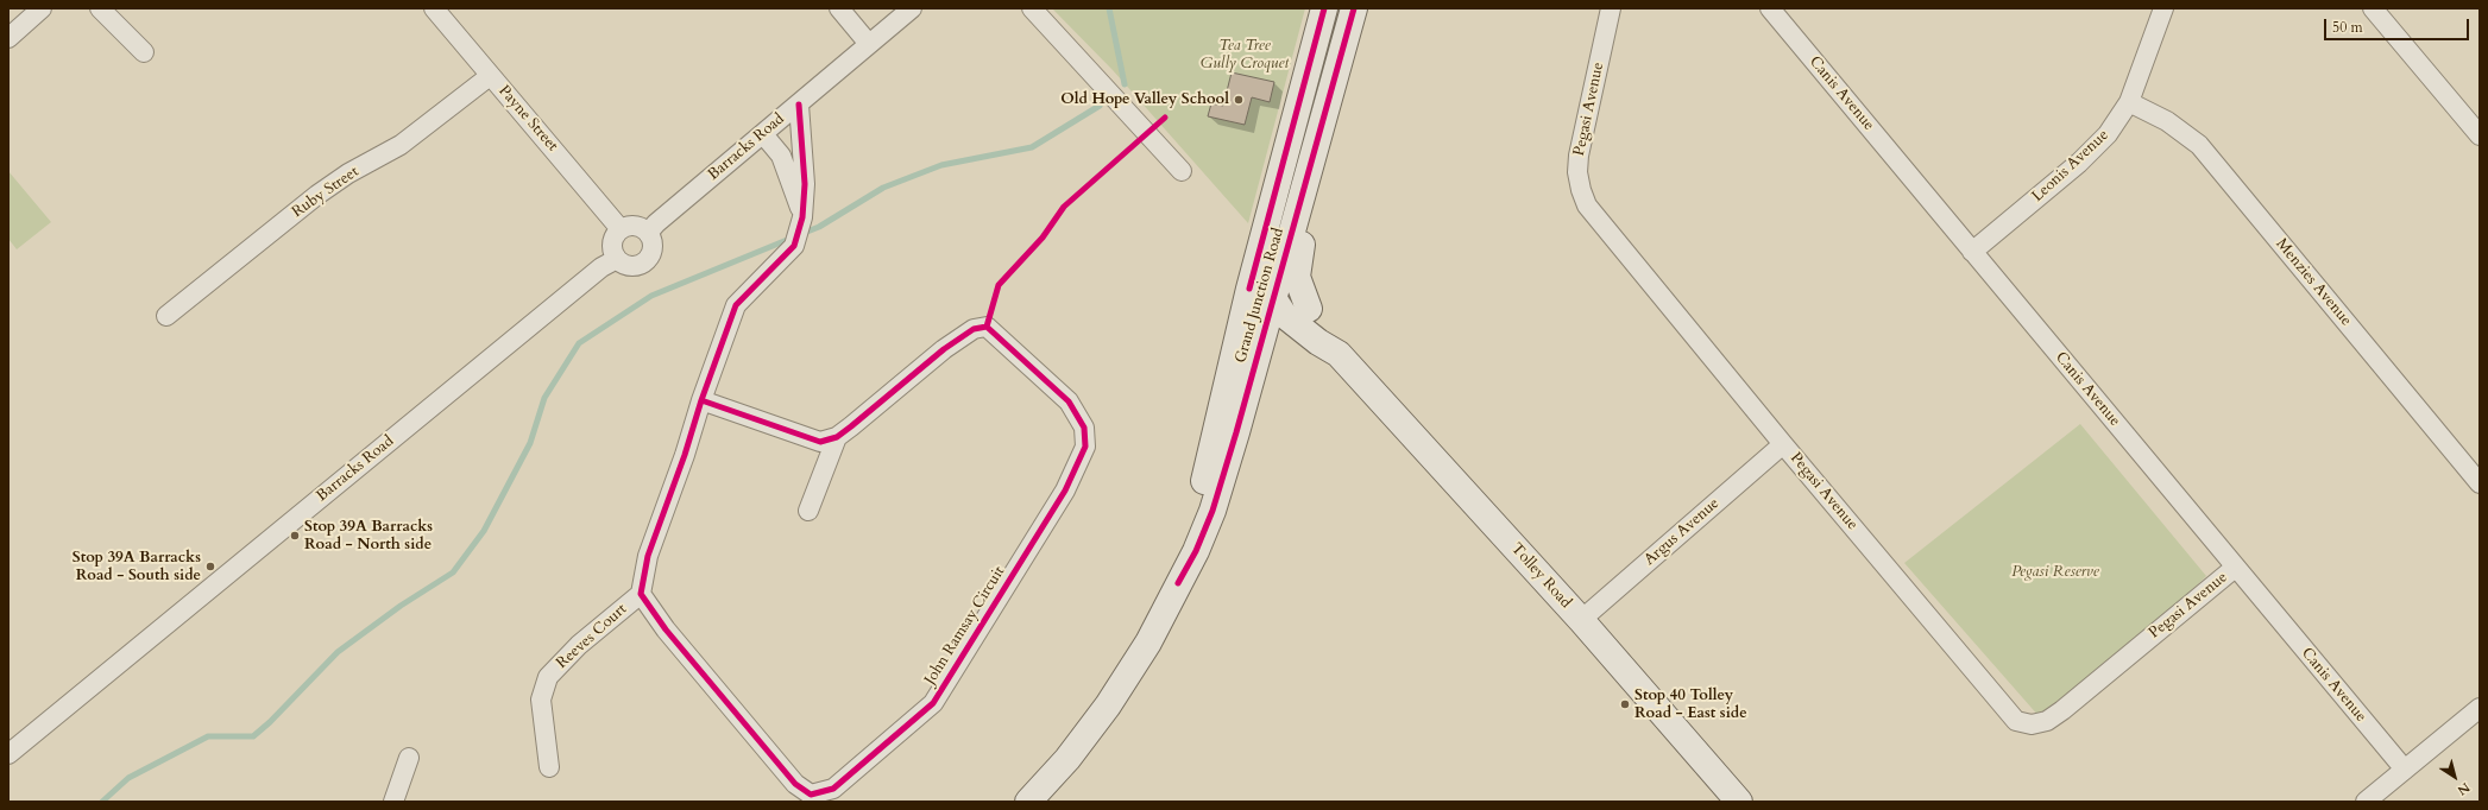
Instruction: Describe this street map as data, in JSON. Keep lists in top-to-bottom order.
{
  "streets": {
    "main road": ["Grand Junction Road", "Tolley Road"],
    "street": [
      "Canis Avenue",
      "Pegasi Avenue",
      "Payne Street",
      "Barracks Road",
      "Leonis Avenue",
      "Ruby Street",
      "Menzies Avenue",
      "Argus Avenue",
      "John Ramsay Circuit",
      "Reeves Court"
    ]
  },
  "crossings": [
    ["Canis Avenue", "Pegasi Avenue"],
    ["Canis Avenue", "Leonis Avenue"],
    ["Pegasi Avenue", "Argus Avenue"],
    ["Payne Street", "Barracks Road"],
    ["Payne Street", "Ruby Street"],
    ["Leonis Avenue", "Menzies Avenue"],
    ["Grand Junction Road", "Tolley Road"],
    ["Argus Avenue", "Tolley Road"],
    ["John Ramsay Circuit", "Reeves Court"]
  ],
  "parks": ["Tea Tree Gully Croquet", "Pegasi Reserve"],
  "places": [
    "Old Hope Valley School",
    "Stop 39A Barracks Road - North side",
    "Stop 39A Barracks Road - South side",
    "Stop 40 Tolley Road - East side"
  ],
  "scale_bar": "50 m",
  "north": "bottom right"
}
